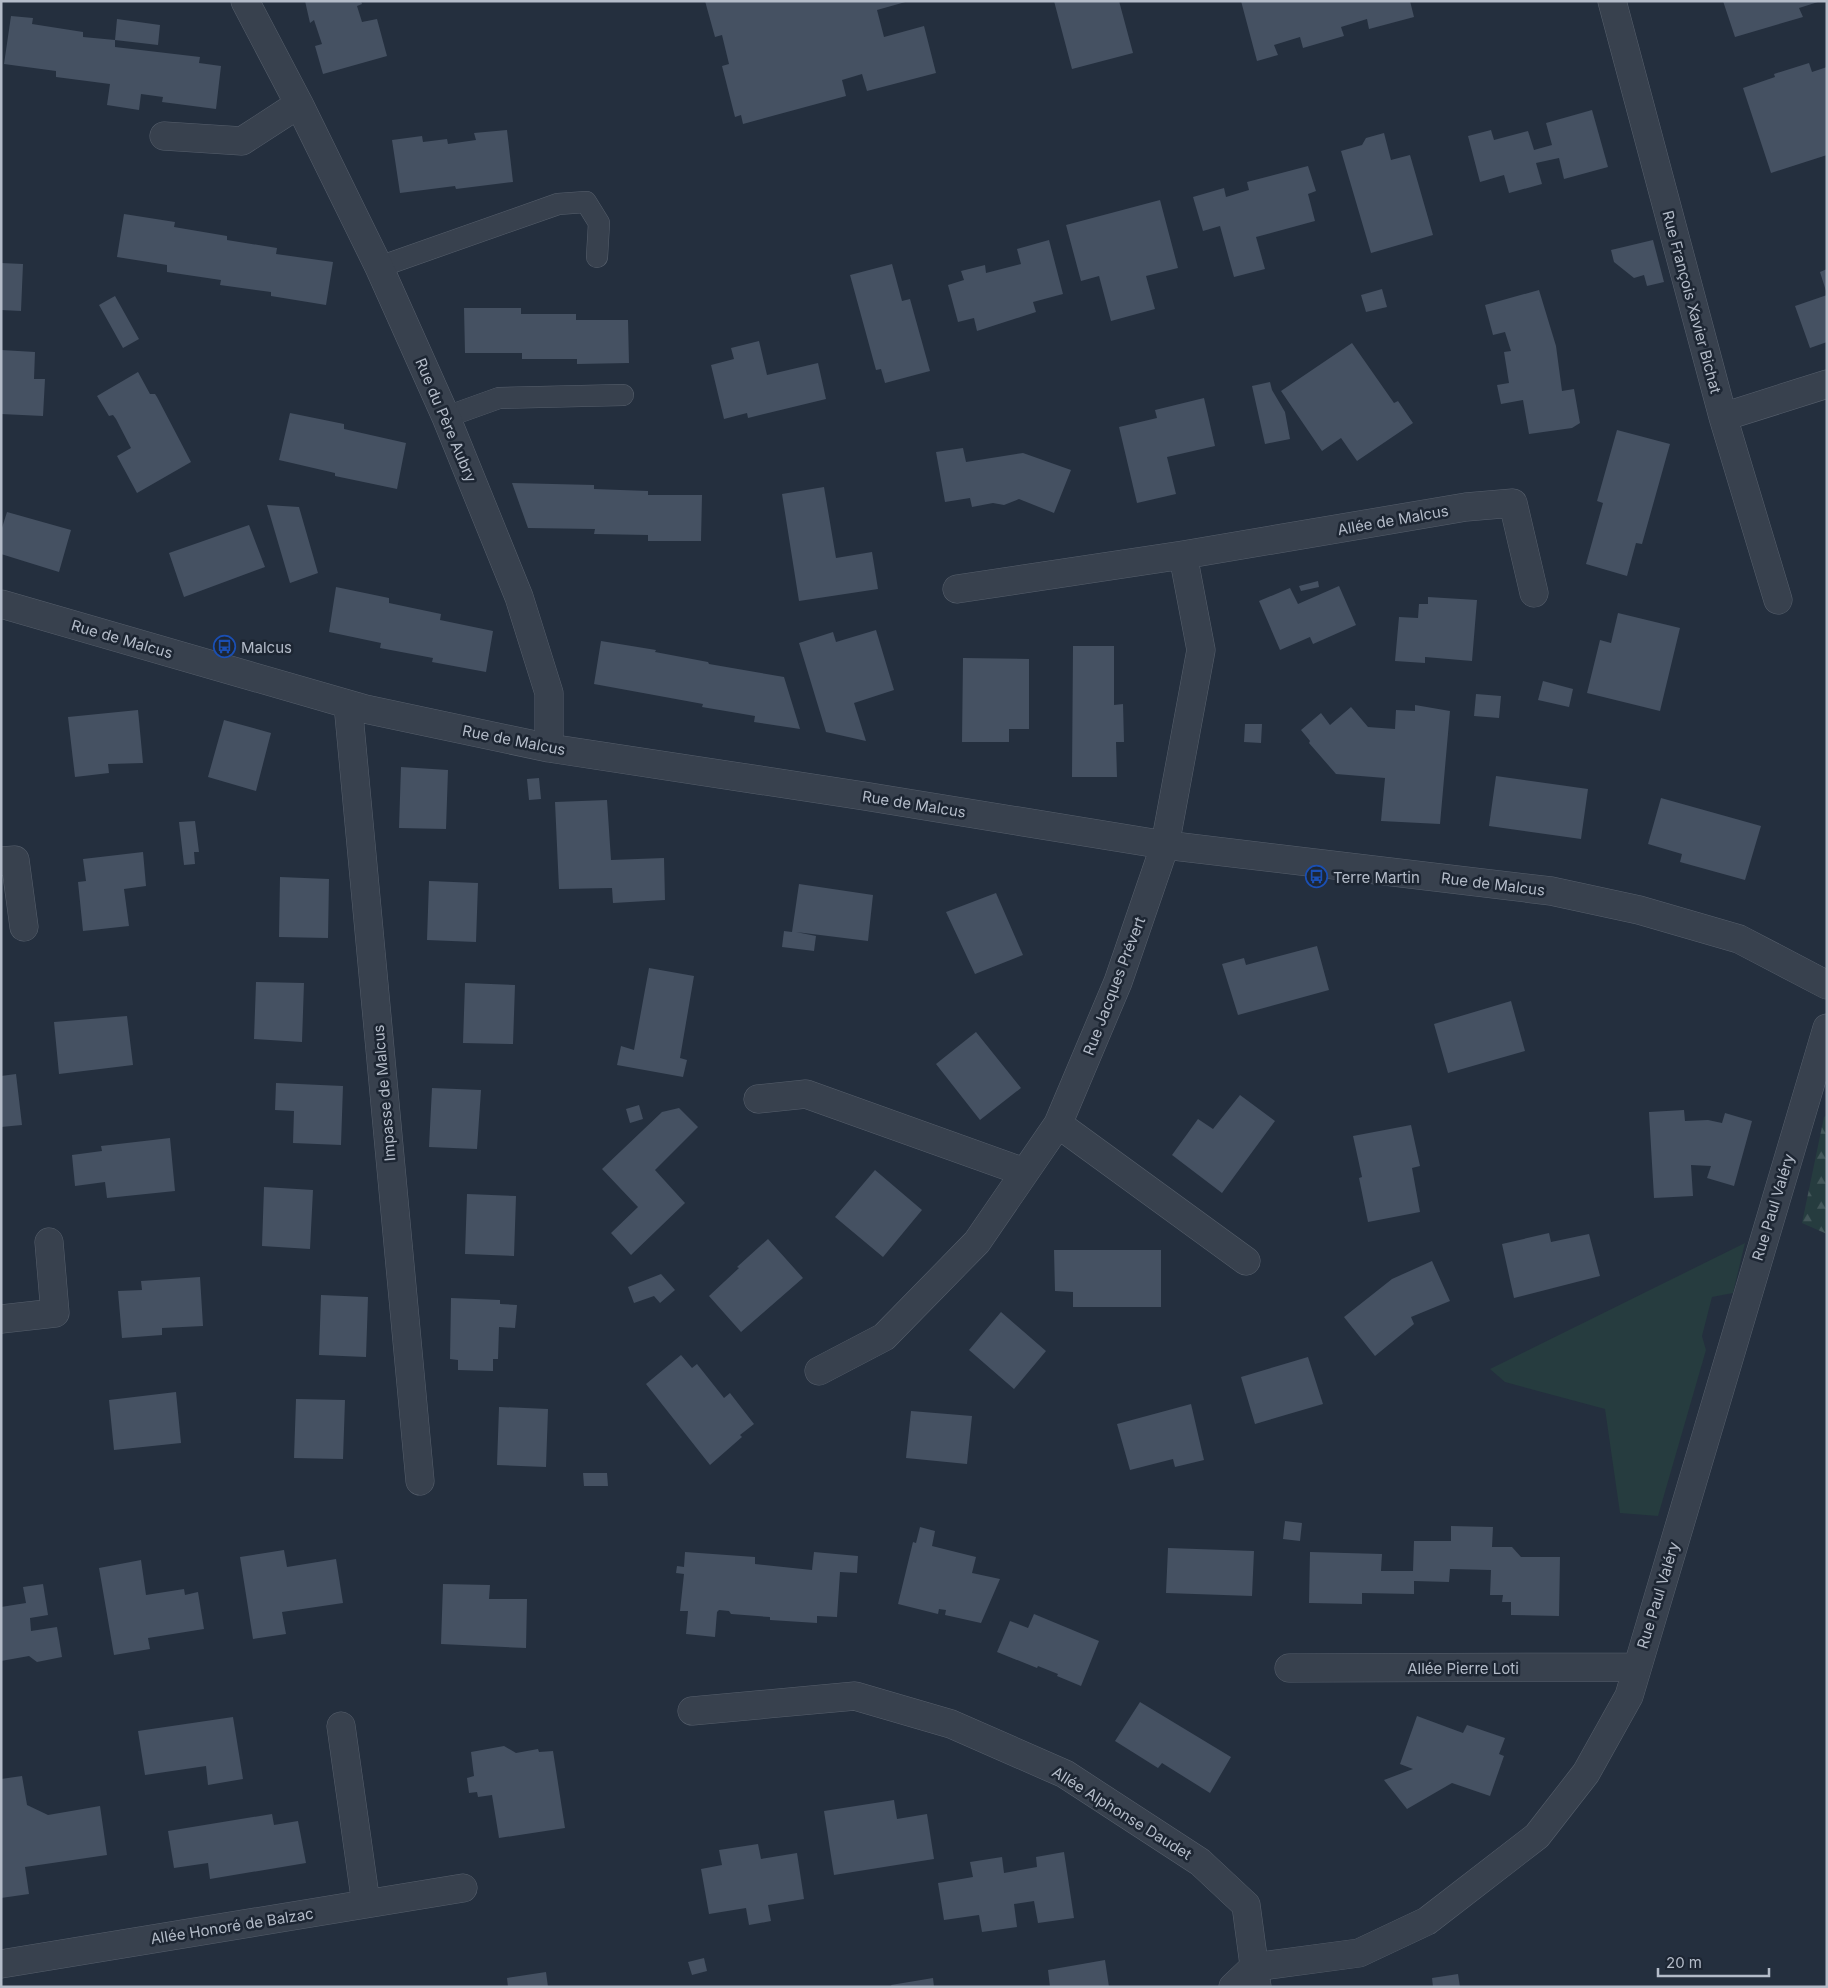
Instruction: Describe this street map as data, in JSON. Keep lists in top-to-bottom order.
{
  "streets": {
    "street": [
      "Rue François Xavier Bichat",
      "Rue du Père Aubry",
      "Allée de Malcus",
      "Rue de Malcus",
      "Rue Jacques Prévert",
      "Impasse de Malcus",
      "Rue Paul Valéry",
      "Allée Pierre Loti",
      "Allée Alphonse Daudet",
      "Allée Honoré de Balzac"
    ]
  },
  "crossings": [
    ["Rue du Père Aubry", "Rue de Malcus"],
    ["Rue de Malcus", "Rue Jacques Prévert"],
    ["Rue de Malcus", "Impasse de Malcus"],
    ["Rue Paul Valéry", "Allée Pierre Loti"],
    ["Rue Paul Valéry", "Allée Alphonse Daudet"]
  ],
  "places": {
    "bus stop": ["Malcus", "Terre Martin"]
  },
  "scale_bar": "20 m"
}
